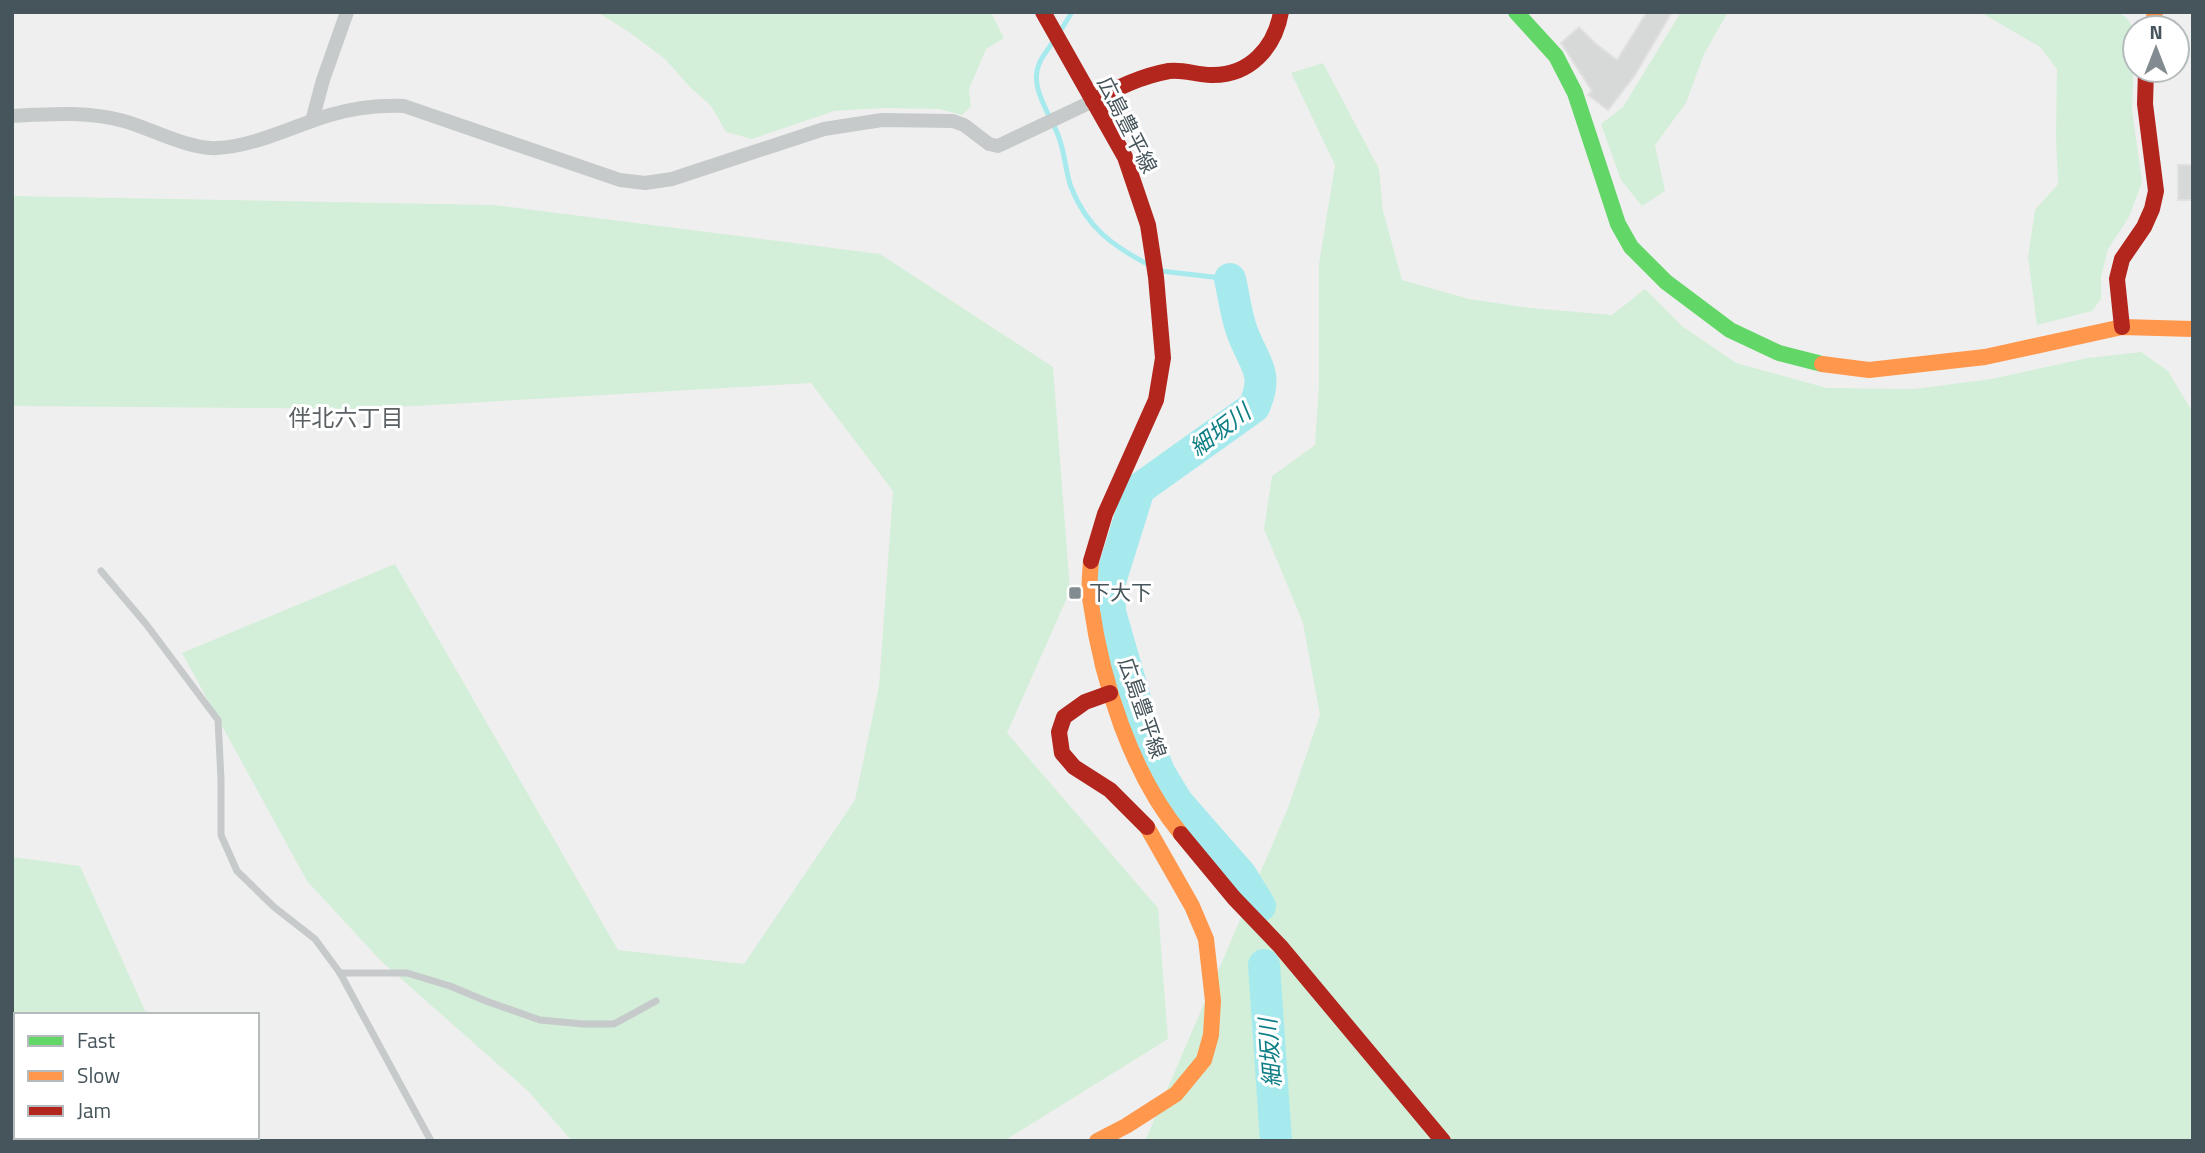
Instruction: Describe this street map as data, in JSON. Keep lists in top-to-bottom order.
{
  "streets": {
    "street": ["広島豊平線"]
  },
  "districts": ["伴北六丁目"],
  "water": ["細坂川"],
  "places": {
    "transit": ["下大下"]
  },
  "legend": ["Fast", "Slow", "Jam"],
  "north": "top"
}
